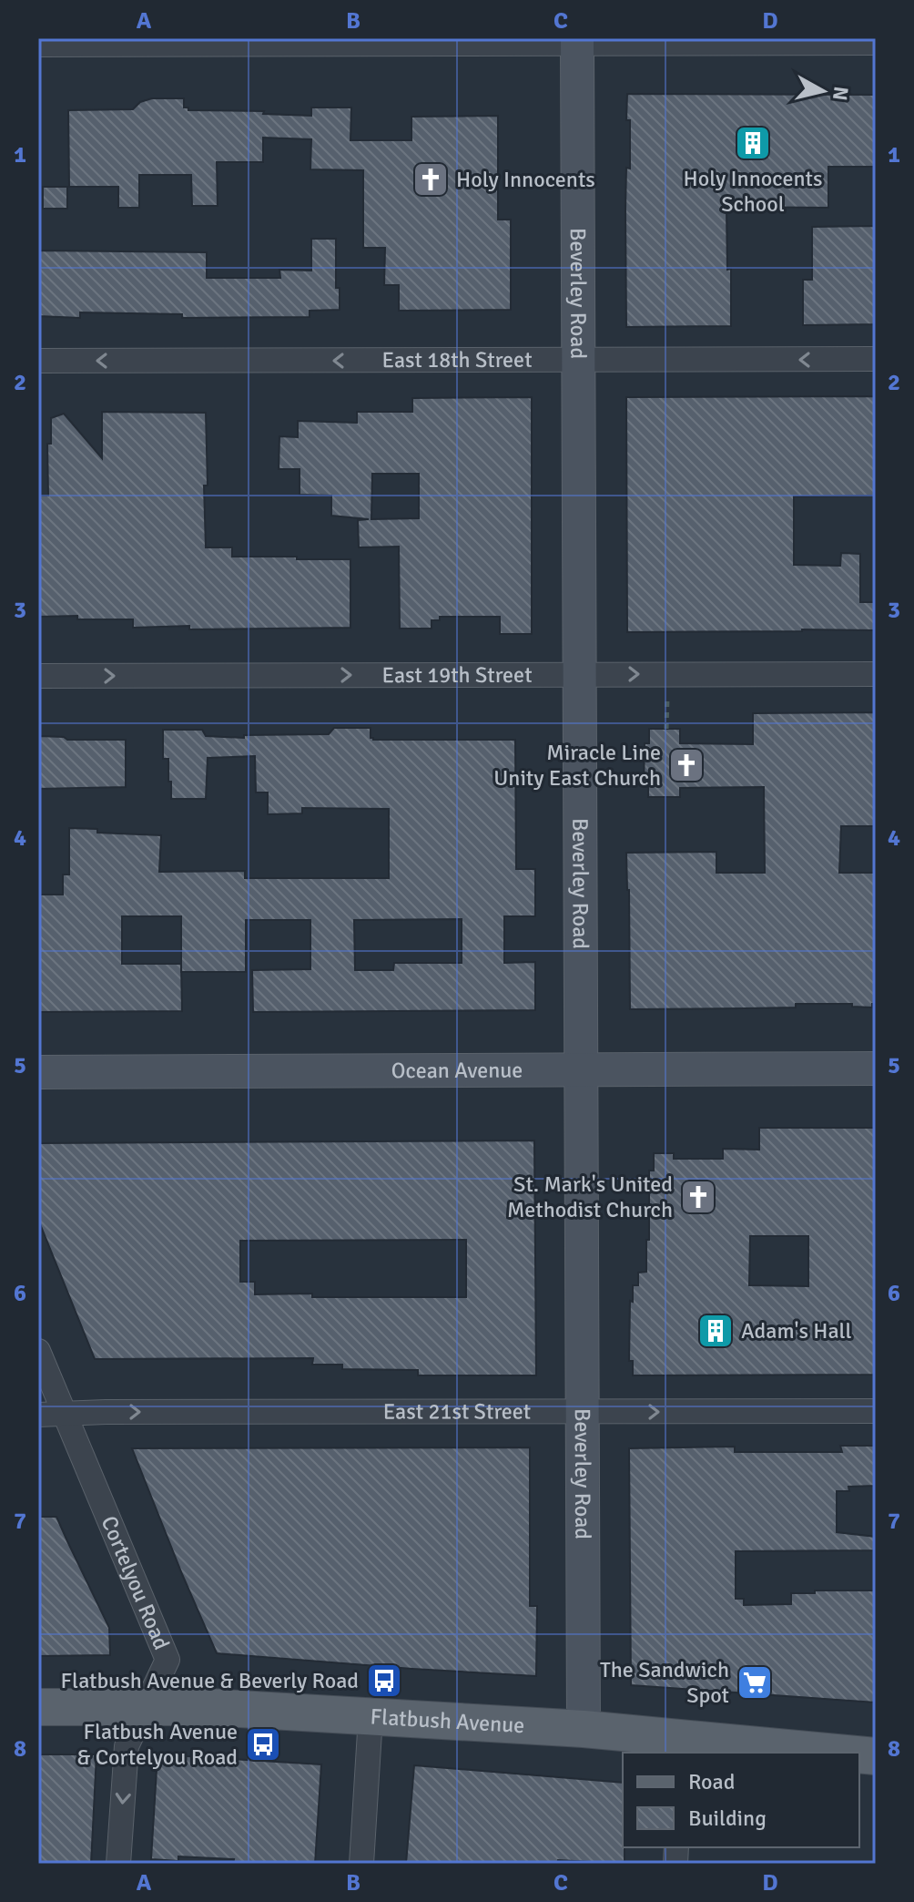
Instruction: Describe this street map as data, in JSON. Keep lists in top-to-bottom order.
{
  "streets": {
    "main road": ["Flatbush Avenue"],
    "street": [
      "Beverley Road",
      "East 18th Street",
      "East 19th Street",
      "Ocean Avenue",
      "East 21st Street",
      "Cortelyou Road"
    ]
  },
  "crossings": [
    ["Beverley Road", "East 18th Street"],
    ["Beverley Road", "East 19th Street"],
    ["Beverley Road", "Ocean Avenue"],
    ["Beverley Road", "East 21st Street"],
    ["Beverley Road", "Flatbush Avenue"],
    ["East 21st Street", "Cortelyou Road"],
    ["Cortelyou Road", "Flatbush Avenue"]
  ],
  "one_way": ["East 18th Street", "East 19th Street", "East 21st Street"],
  "places": {
    "building": ["Holy Innocents School", "Adam's Hall"],
    "church": ["Holy Innocents", "Miracle Line Unity East Church", "St. Mark's United Methodist Church"],
    "bus stop": ["Flatbush Avenue & Beverly Road", "Flatbush Avenue & Cortelyou Road"],
    "supermarket": ["The Sandwich Spot"]
  },
  "legend": ["Road", "Building"],
  "north": "right",
  "grid": {
    "columns": [
      "A",
      "B",
      "C",
      "D"
    ],
    "rows": [
      "1",
      "2",
      "3",
      "4",
      "5",
      "6",
      "7",
      "8"
    ]
  }
}
